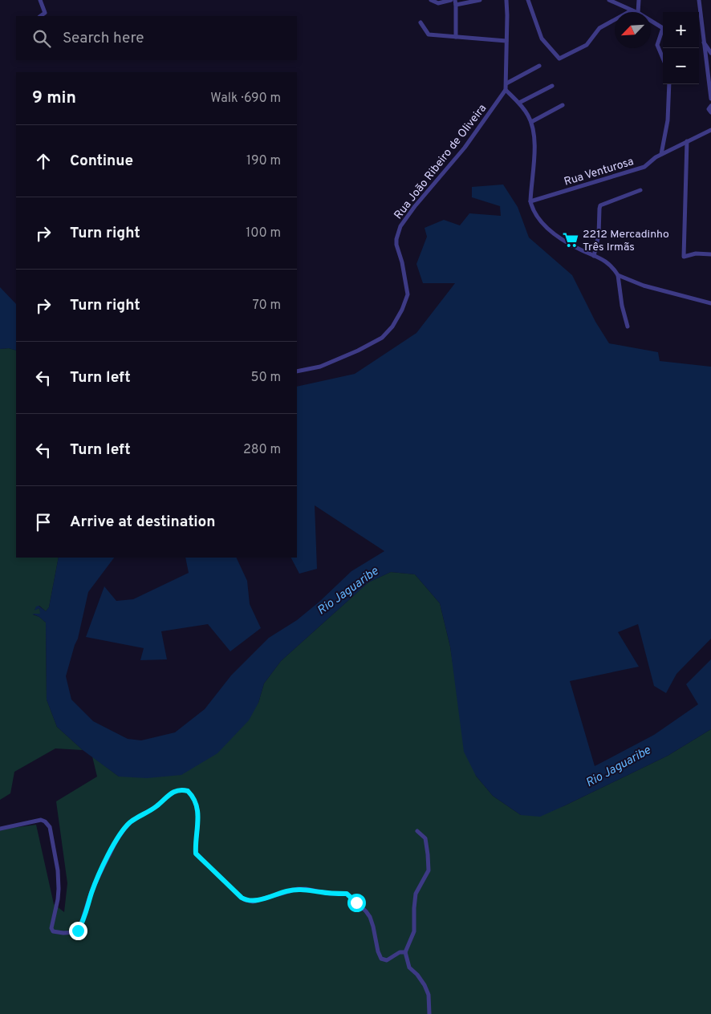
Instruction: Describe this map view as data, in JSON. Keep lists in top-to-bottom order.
{
  "streets": {
    "street": ["Rua João Ribeiro de Oliveira", "Rua Venturosa"]
  },
  "water": ["Rio Jaguaribe"],
  "places": {
    "supermarket": ["2212 Mercadinho Três Irmãs"]
  },
  "north": "bottom left",
  "page": {
    "map_buttons": ["+", "−"],
    "search": "Search here",
    "heading": ["9 min", "Walk · 690 m"],
    "list": [
      ["Continue", "190 m"],
      ["Turn right", "100 m"],
      ["Turn right", "70 m"],
      ["Turn left", "50 m"],
      ["Turn left", "280 m"],
      "Arrive at destination"
    ]
  }
}
